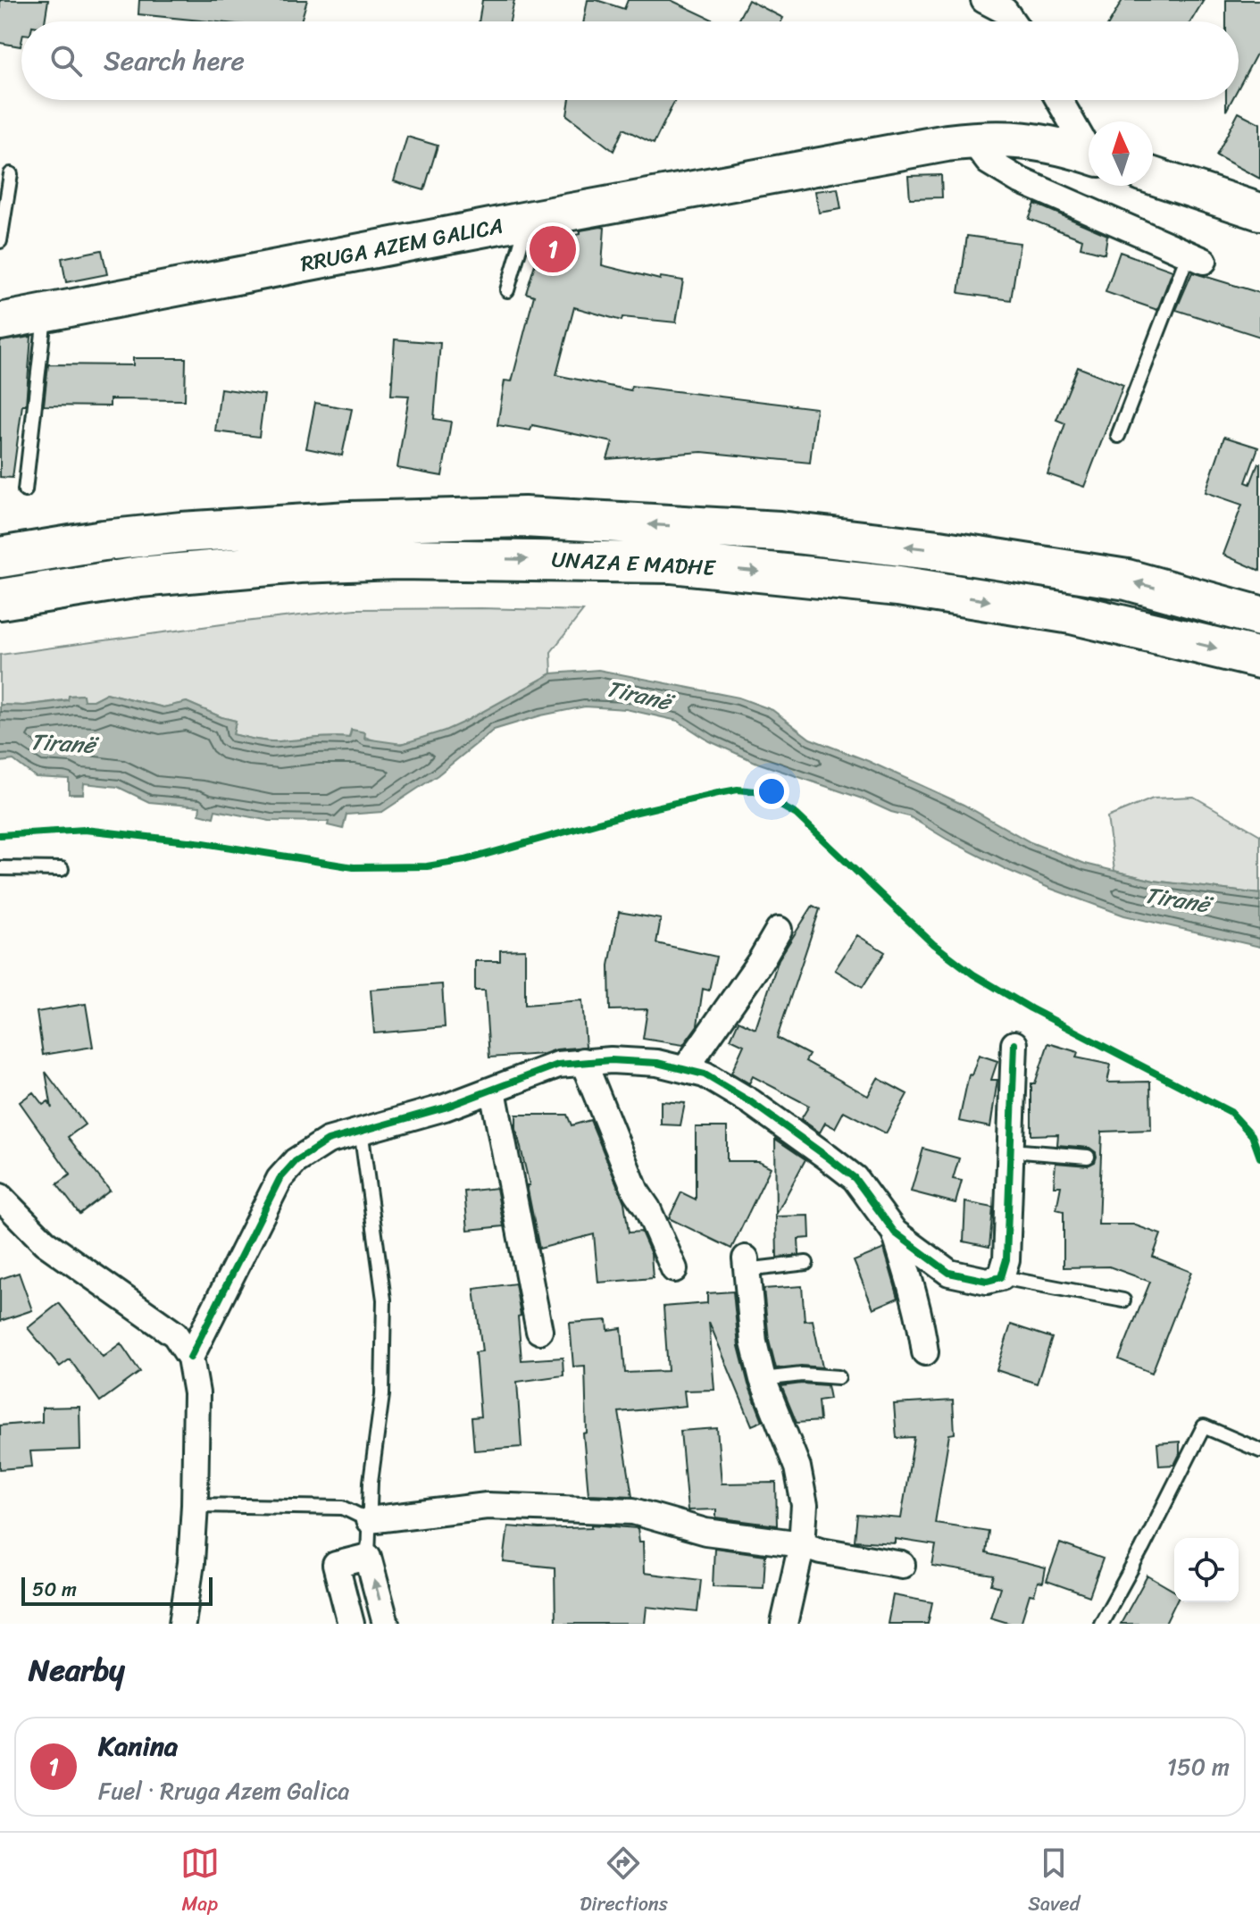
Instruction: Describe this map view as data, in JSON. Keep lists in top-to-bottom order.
{
  "streets": {
    "highway": ["UNAZA E MADHE"],
    "main road": ["RRUGA AZEM GALICA"]
  },
  "water": ["Tiranë"],
  "scale_bar": "50 m",
  "north": "top",
  "page": {
    "search": "Search here",
    "pins": "1",
    "scale": "50 m",
    "heading": "Nearby",
    "list": [
      {
        "mark": "1",
        "name": "Kanina",
        "note": "Fuel · Rruga Azem Galica",
        "value": "150 m"
      }
    ],
    "nav": ["Map", "Directions", "Saved"]
  }
}
